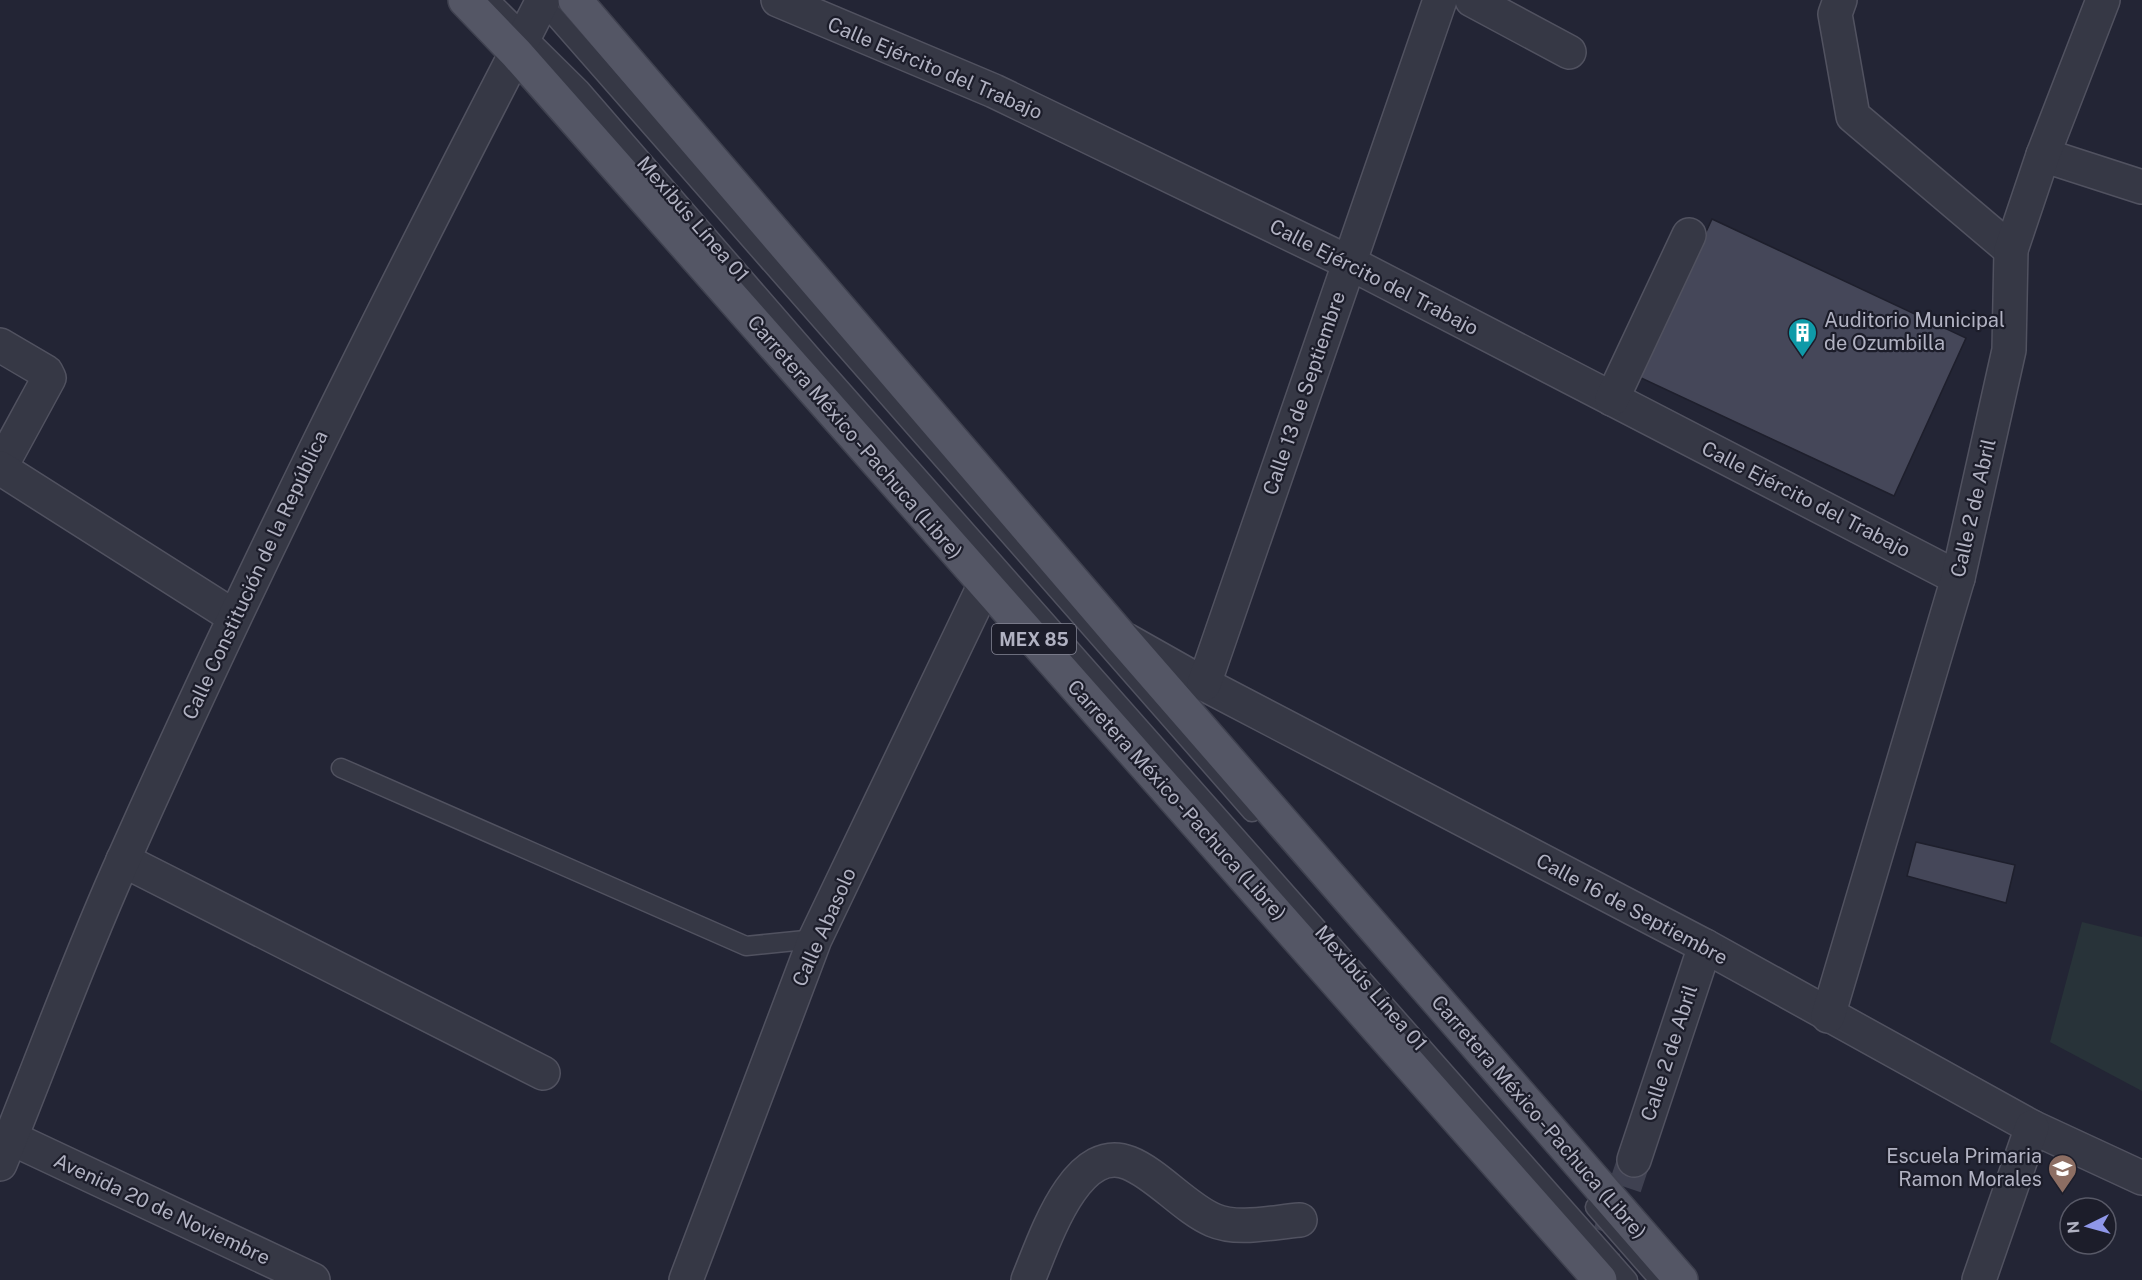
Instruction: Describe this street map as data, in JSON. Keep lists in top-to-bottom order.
{
  "streets": {
    "main road": ["Carretera México - Pachuca (Libre)", "MEX 85"],
    "street": [
      "Calle Ejército del Trabajo",
      "Calle 13 de Septiembre",
      "Calle 2 de Abril",
      "Calle Constitución de la República",
      "Calle 16 de Septiembre",
      "Calle Abasolo",
      "Avenida 20 de Noviembre"
    ],
    "lane": ["Mexibús Línea 01"]
  },
  "crossings": [
    ["Calle Ejército del Trabajo", "Calle 13 de Septiembre"],
    ["Calle Ejército del Trabajo", "Calle 2 de Abril"],
    ["Mexibús Línea 01", "Carretera México - Pachuca (Libre)"],
    ["Mexibús Línea 01", "Calle Constitución de la República"],
    ["Calle 13 de Septiembre", "Calle 16 de Septiembre"],
    ["Carretera México - Pachuca (Libre)", "Calle Constitución de la República"],
    ["Carretera México - Pachuca (Libre)", "Calle 16 de Septiembre"],
    ["Carretera México - Pachuca (Libre)", "Calle Abasolo"],
    ["Calle 2 de Abril", "Calle 16 de Septiembre"],
    ["Calle Constitución de la República", "Avenida 20 de Noviembre"]
  ],
  "places": {
    "building": ["Auditorio Municipal de Ozumbilla"],
    "school or university": ["Escuela Primaria Ramon Morales"]
  },
  "north": "left"
}
